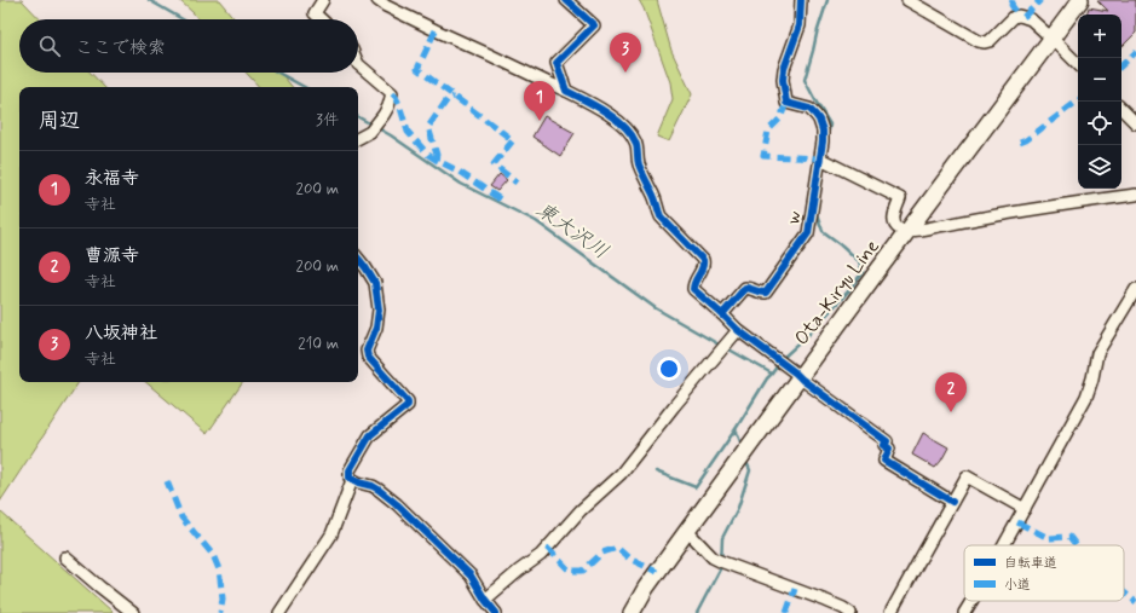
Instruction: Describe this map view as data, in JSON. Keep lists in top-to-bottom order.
{
  "streets": {
    "main road": ["Ota-Kiryu Line"],
    "street": ["w"]
  },
  "water": ["東大沢川"],
  "legend": ["自転車道", "小道"],
  "page": {
    "map_buttons": ["+", "−"],
    "search": "ここで検索",
    "pins": ["3", "1", "2"],
    "heading": ["周辺", "3件"],
    "list": [
      {
        "mark": "1",
        "name": "永福寺",
        "note": "寺社",
        "value": "200 m"
      },
      {
        "mark": "2",
        "name": "曹源寺",
        "note": "寺社",
        "value": "200 m"
      },
      {
        "mark": "3",
        "name": "八坂神社",
        "note": "寺社",
        "value": "210 m"
      }
    ]
  }
}
